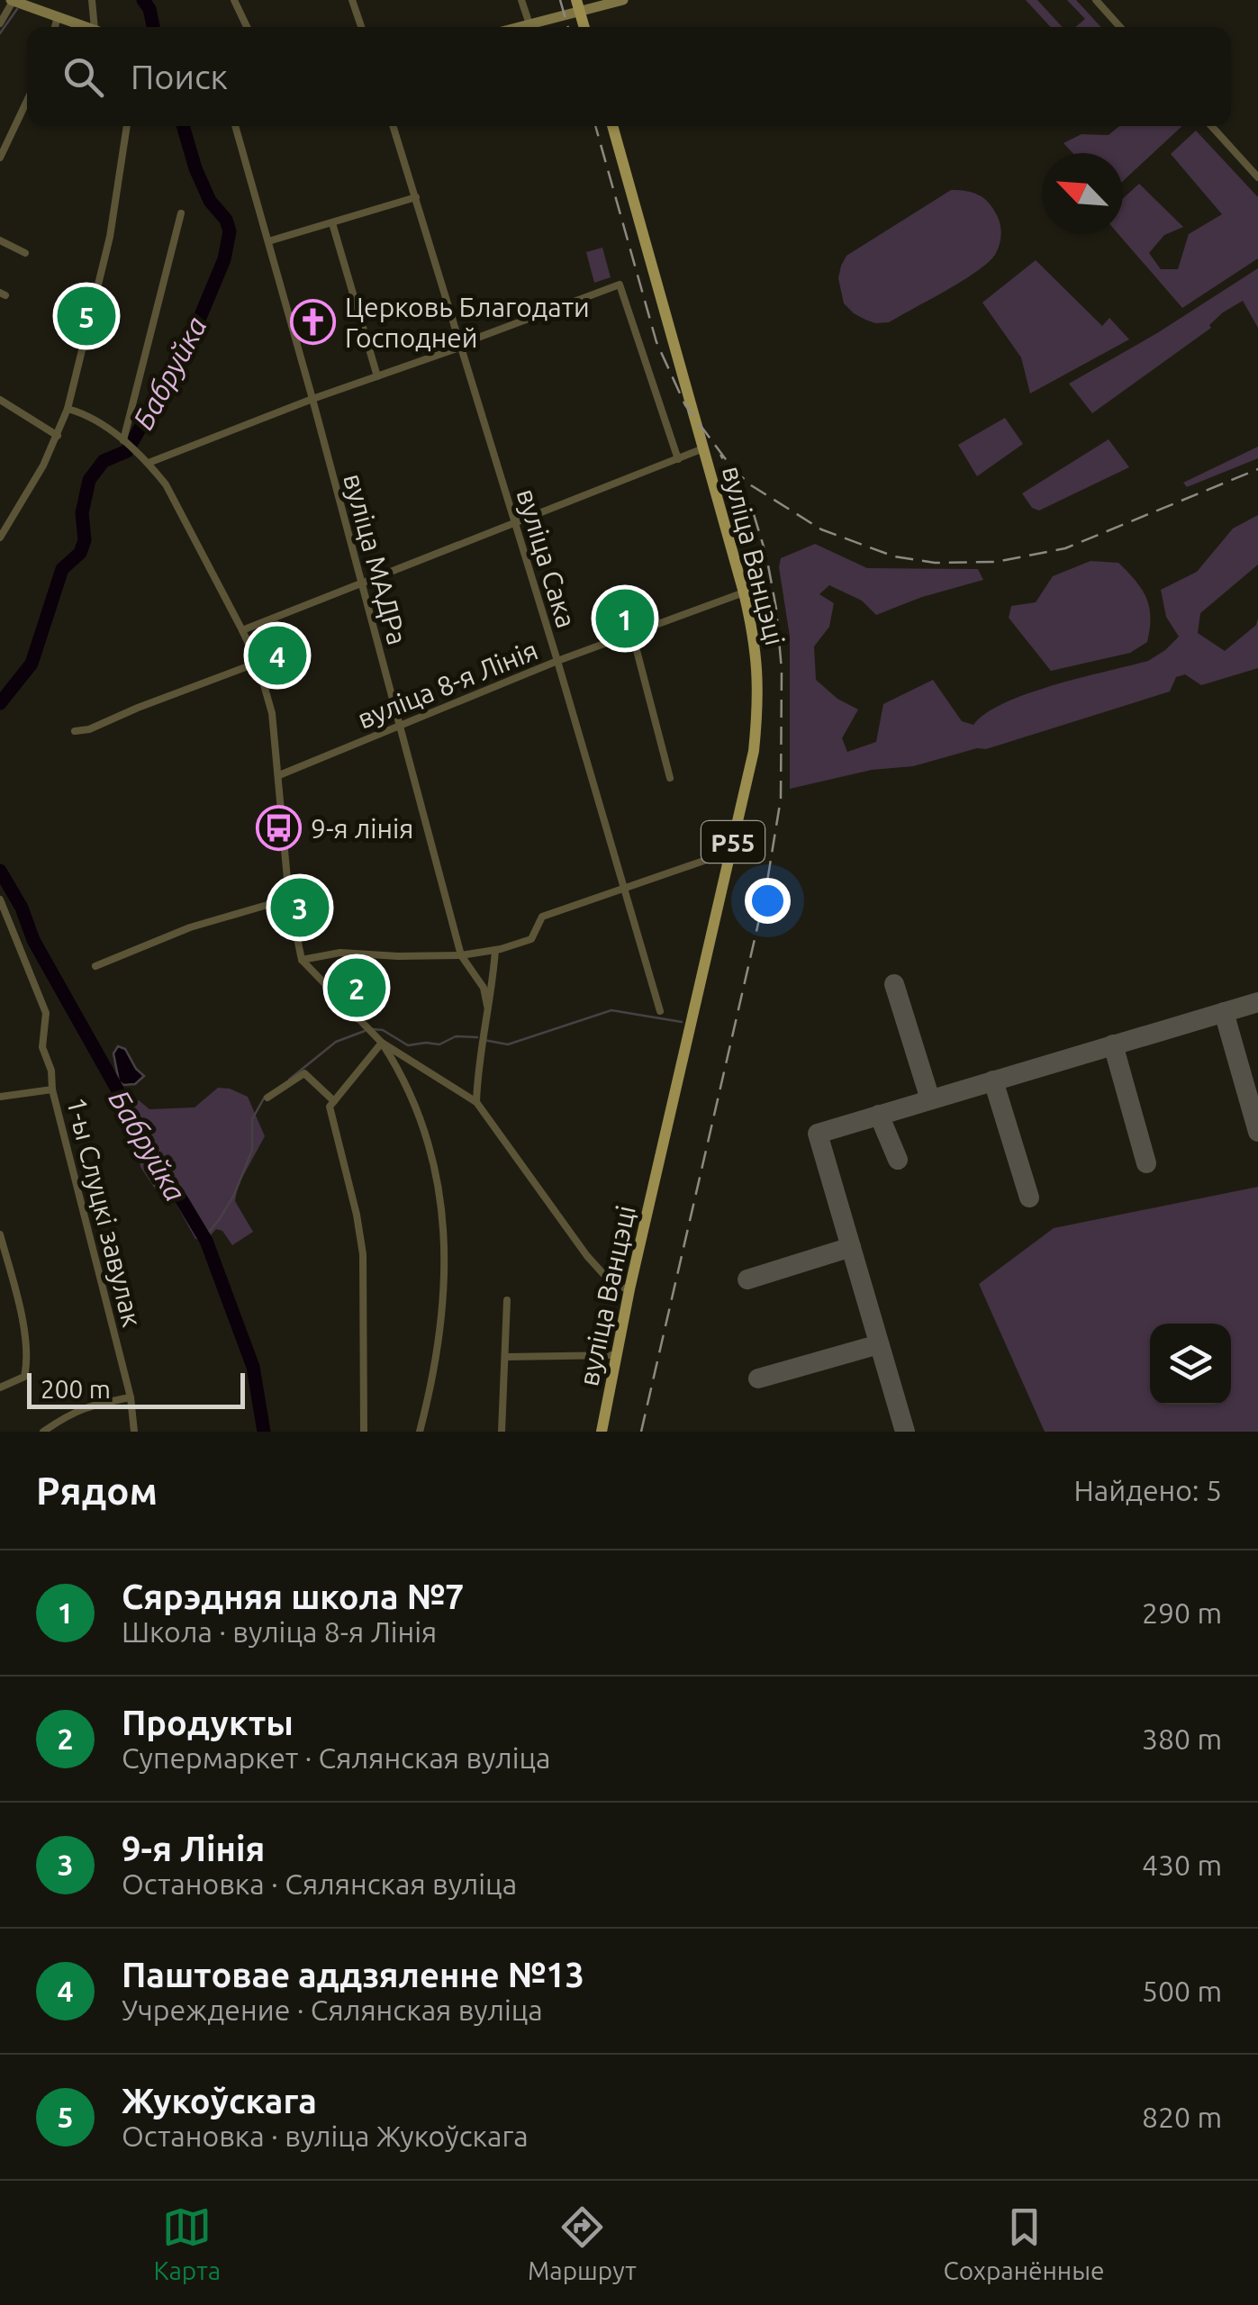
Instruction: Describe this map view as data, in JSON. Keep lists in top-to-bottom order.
{
  "streets": {
    "main road": ["вуліца Ванцэці", "Р55"],
    "street": [
      "вуліца Сака",
      "вуліца МАДРа",
      "вуліца 8-я Лінія",
      "1-ы Слуцкі завулак"
    ]
  },
  "crossings": [
    ["вуліца Ванцэці", "вуліца Сака"],
    ["вуліца Ванцэці", "вуліца 8-я Лінія"],
    ["вуліца Сака", "вуліца 8-я Лінія"],
    ["вуліца МАДРа", "вуліца 8-я Лінія"]
  ],
  "water": ["Бабруйка"],
  "places": {
    "church": ["Церковь Благодати Господней"],
    "bus stop": ["9-я лінія"]
  },
  "scale_bar": "200 m",
  "north": "top left",
  "page": {
    "search": "Поиск",
    "pins": [
      "5",
      "1",
      "4",
      "3",
      "2"
    ],
    "scale": "200 m",
    "heading": ["Рядом", "Найдено: 5"],
    "list": [
      {
        "mark": "1",
        "name": "Сярэдняя школа №7",
        "note": "Школа · вуліца 8-я Лінія",
        "value": "290 m"
      },
      {
        "mark": "2",
        "name": "Продукты",
        "note": "Супермаркет · Сялянская вуліца",
        "value": "380 m"
      },
      {
        "mark": "3",
        "name": "9-я Лінія",
        "note": "Остановка · Сялянская вуліца",
        "value": "430 m"
      },
      {
        "mark": "4",
        "name": "Паштовае аддзяленне №13",
        "note": "Учреждение · Сялянская вуліца",
        "value": "500 m"
      },
      {
        "mark": "5",
        "name": "Жукоўскага",
        "note": "Остановка · вуліца Жукоўскага",
        "value": "820 m"
      }
    ],
    "nav": ["Карта", "Маршрут", "Сохранённые"]
  }
}
